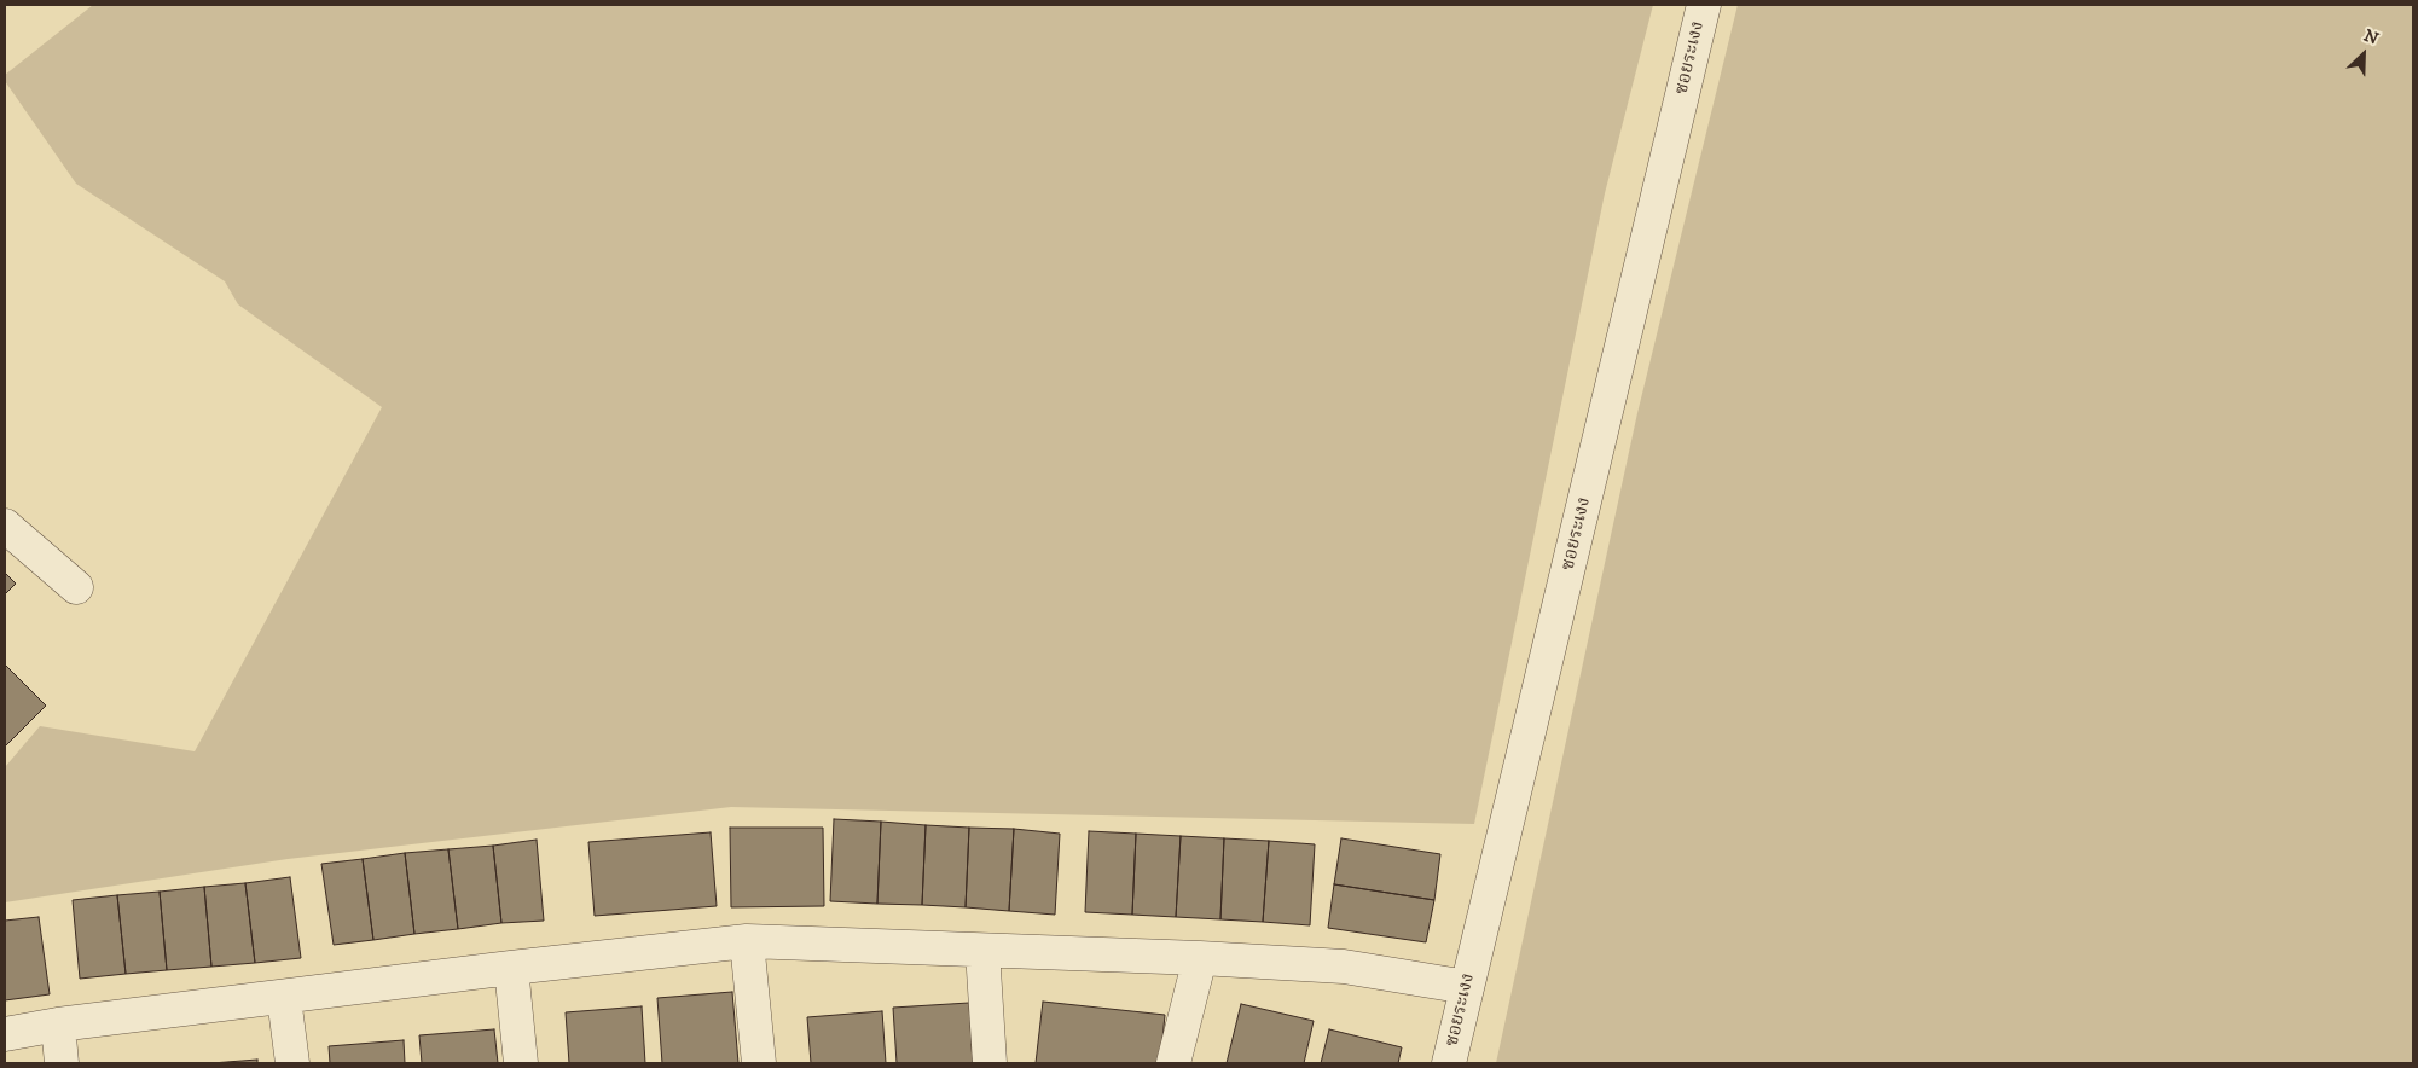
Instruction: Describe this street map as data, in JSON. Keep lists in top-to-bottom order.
{
  "streets": {
    "street": ["ซอยระเงง"]
  },
  "north": "top right"
}
